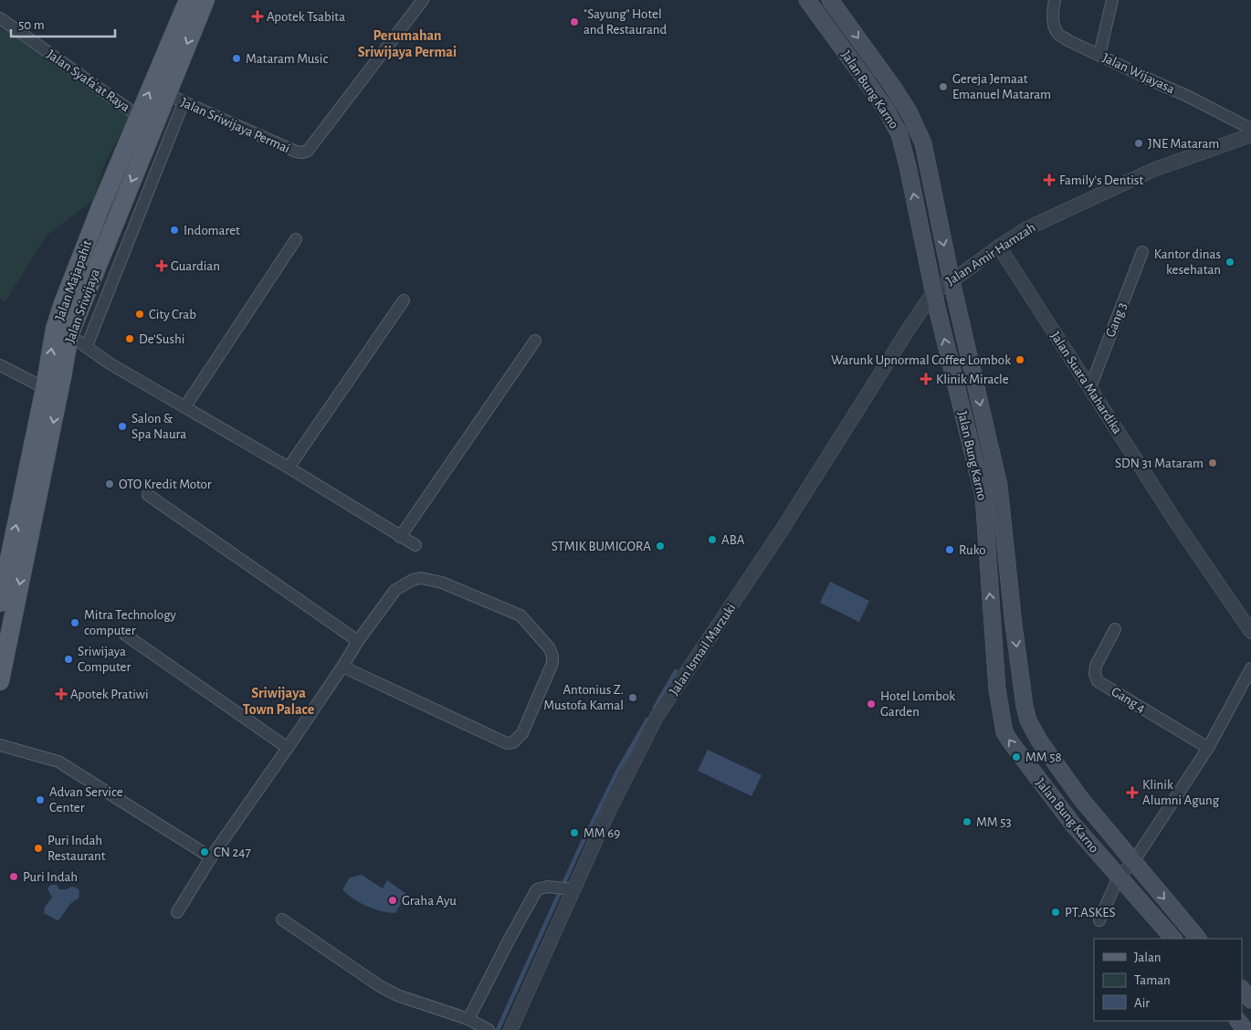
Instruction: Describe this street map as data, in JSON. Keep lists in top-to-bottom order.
{
  "streets": {
    "main road": ["Jalan Bung Karno", "Jalan Majapahit", "Jalan Sriwijaya"],
    "street": [
      "Jalan Wijayasa",
      "Jalan Syafa'at Raya",
      "Jalan Sriwijaya Permai",
      "Jalan Amir Hamzah",
      "Gang 3",
      "Jalan Suara Mahardika",
      "Jalan Ismail Marzuki",
      "Gang 4"
    ]
  },
  "crossings": [
    ["Jalan Syafa'at Raya", "Jalan Majapahit"],
    ["Jalan Syafa'at Raya", "Jalan Sriwijaya"],
    ["Jalan Bung Karno", "Jalan Amir Hamzah"],
    ["Jalan Bung Karno", "Jalan Ismail Marzuki"],
    ["Jalan Sriwijaya Permai", "Jalan Majapahit"],
    ["Jalan Sriwijaya Permai", "Jalan Sriwijaya"],
    ["Jalan Amir Hamzah", "Jalan Suara Mahardika"],
    ["Jalan Amir Hamzah", "Jalan Ismail Marzuki"],
    ["Jalan Majapahit", "Jalan Sriwijaya"],
    ["Gang 3", "Jalan Suara Mahardika"]
  ],
  "one_way": ["Jalan Majapahit", "Jalan Sriwijaya"],
  "districts": ["Perumahan Sriwijaya Permai", "Sriwijaya Town Palace"],
  "places": {
    "health": [
      "Apotek Tsabita",
      "Family's Dentist",
      "Guardian",
      "Klinik Miracle",
      "Apotek Pratiwi",
      "Klinik Alumni Agung"
    ],
    "other": [
      "\"Sayung\" Hotel and Restaurand",
      "Mataram Music",
      "Gereja Jemaat Emanuel Mataram",
      "JNE Mataram",
      "Indomaret",
      "Kantor dinas kesehatan",
      "City Crab",
      "De'Sushi",
      "Warunk Upnormal Coffee Lombok",
      "Salon & Spa Naura",
      "SDN 31 Mataram",
      "OTO Kredit Motor",
      "ABA",
      "STMIK BUMIGORA",
      "Ruko",
      "Mitra Technology computer",
      "Sriwijaya Computer",
      "Antonius Z. Mustofa Kamal",
      "Hotel Lombok Garden",
      "MM 58",
      "Advan Service Center",
      "MM 53",
      "MM 69",
      "Puri Indah Restaurant",
      "CN 247",
      "Puri Indah",
      "Graha Ayu",
      "PT.ASKES"
    ]
  },
  "legend": ["Jalan", "Taman", "Air"],
  "scale_bar": "50 m"
}
